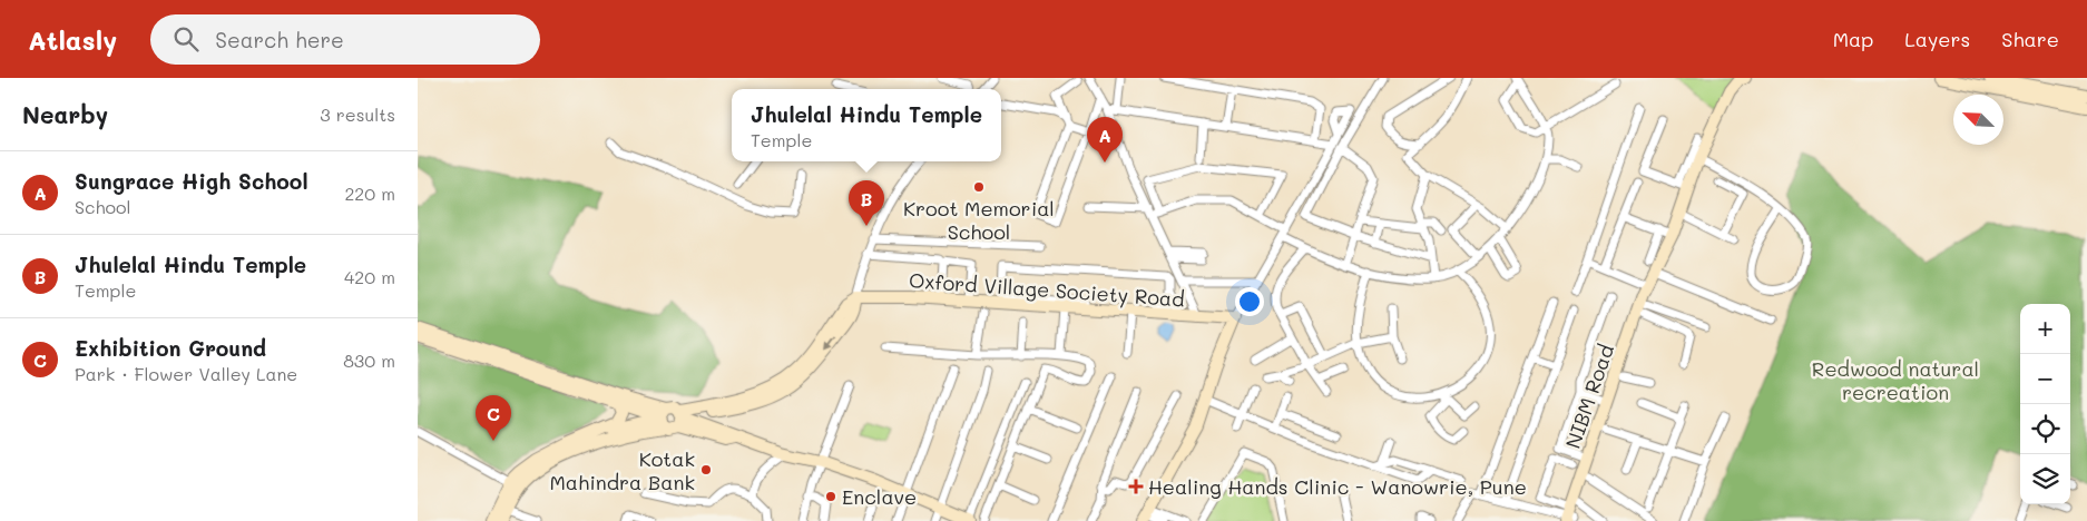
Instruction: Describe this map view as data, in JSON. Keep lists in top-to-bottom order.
{
  "streets": {
    "street": ["Oxford Village Society Road", "NIBM Road"]
  },
  "parks": ["Redwood natural recreation"],
  "places": {
    "other": ["Kroot Memorial School", "Kotak Mahindra Bank", "Enclave"],
    "health": ["Healing Hands Clinic - Wanowrie, Pune"]
  },
  "north": "top left",
  "page": {
    "header": "Atlasly",
    "search": "Search here",
    "nav": ["Map", "Layers", "Share"],
    "heading": ["Nearby", "3 results"],
    "popup": ["Jhulelal Hindu Temple", "Temple"],
    "pins": ["A", "B", "C"],
    "list": [
      {
        "mark": "A",
        "name": "Sungrace High School",
        "note": "School",
        "value": "220 m"
      },
      {
        "mark": "B",
        "name": "Jhulelal Hindu Temple",
        "note": "Temple",
        "value": "420 m"
      },
      {
        "mark": "C",
        "name": "Exhibition Ground",
        "note": "Park · Flower Valley Lane",
        "value": "830 m"
      }
    ],
    "map_buttons": ["+", "−"]
  }
}
